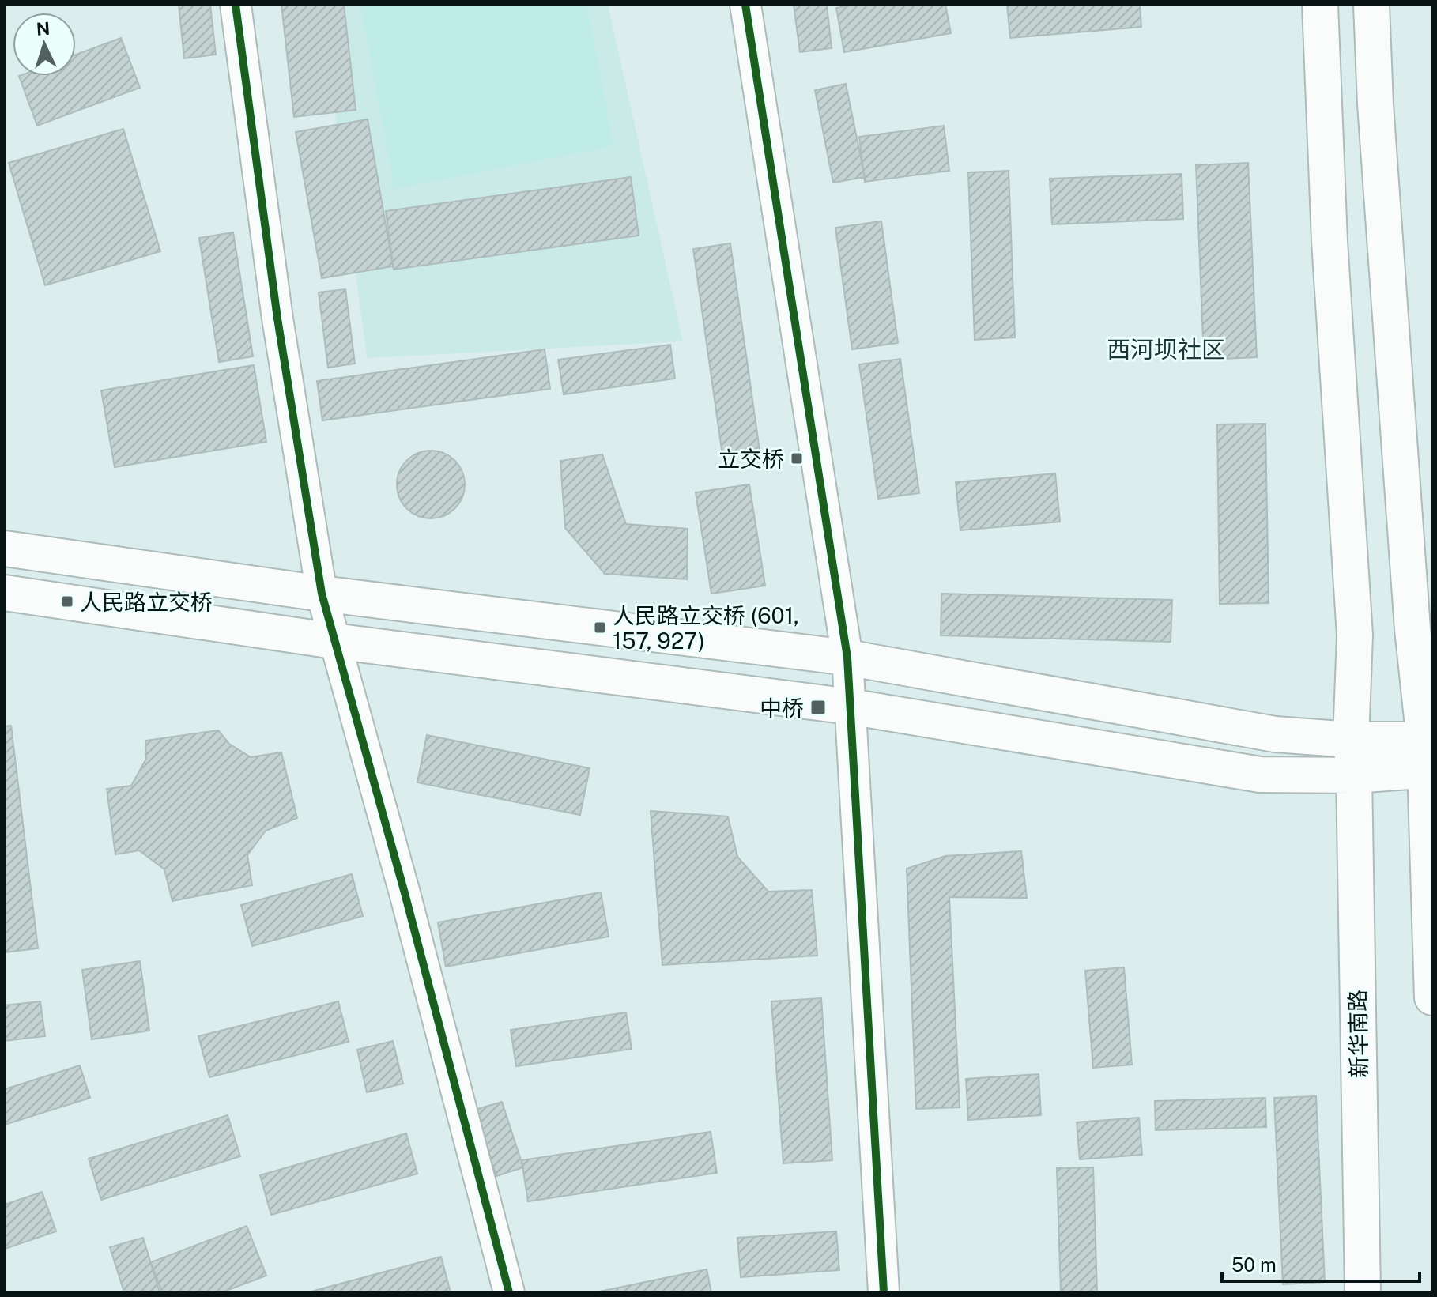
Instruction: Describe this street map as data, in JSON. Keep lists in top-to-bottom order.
{
  "streets": {
    "main road": ["新华南路"]
  },
  "districts": ["西河坝社区"],
  "places": {
    "transit": [
      "立交桥",
      "人民路立交桥",
      "人民路立交桥 (601, 157, 927)",
      "中桥"
    ]
  },
  "scale_bar": "50 m",
  "north": "top"
}
